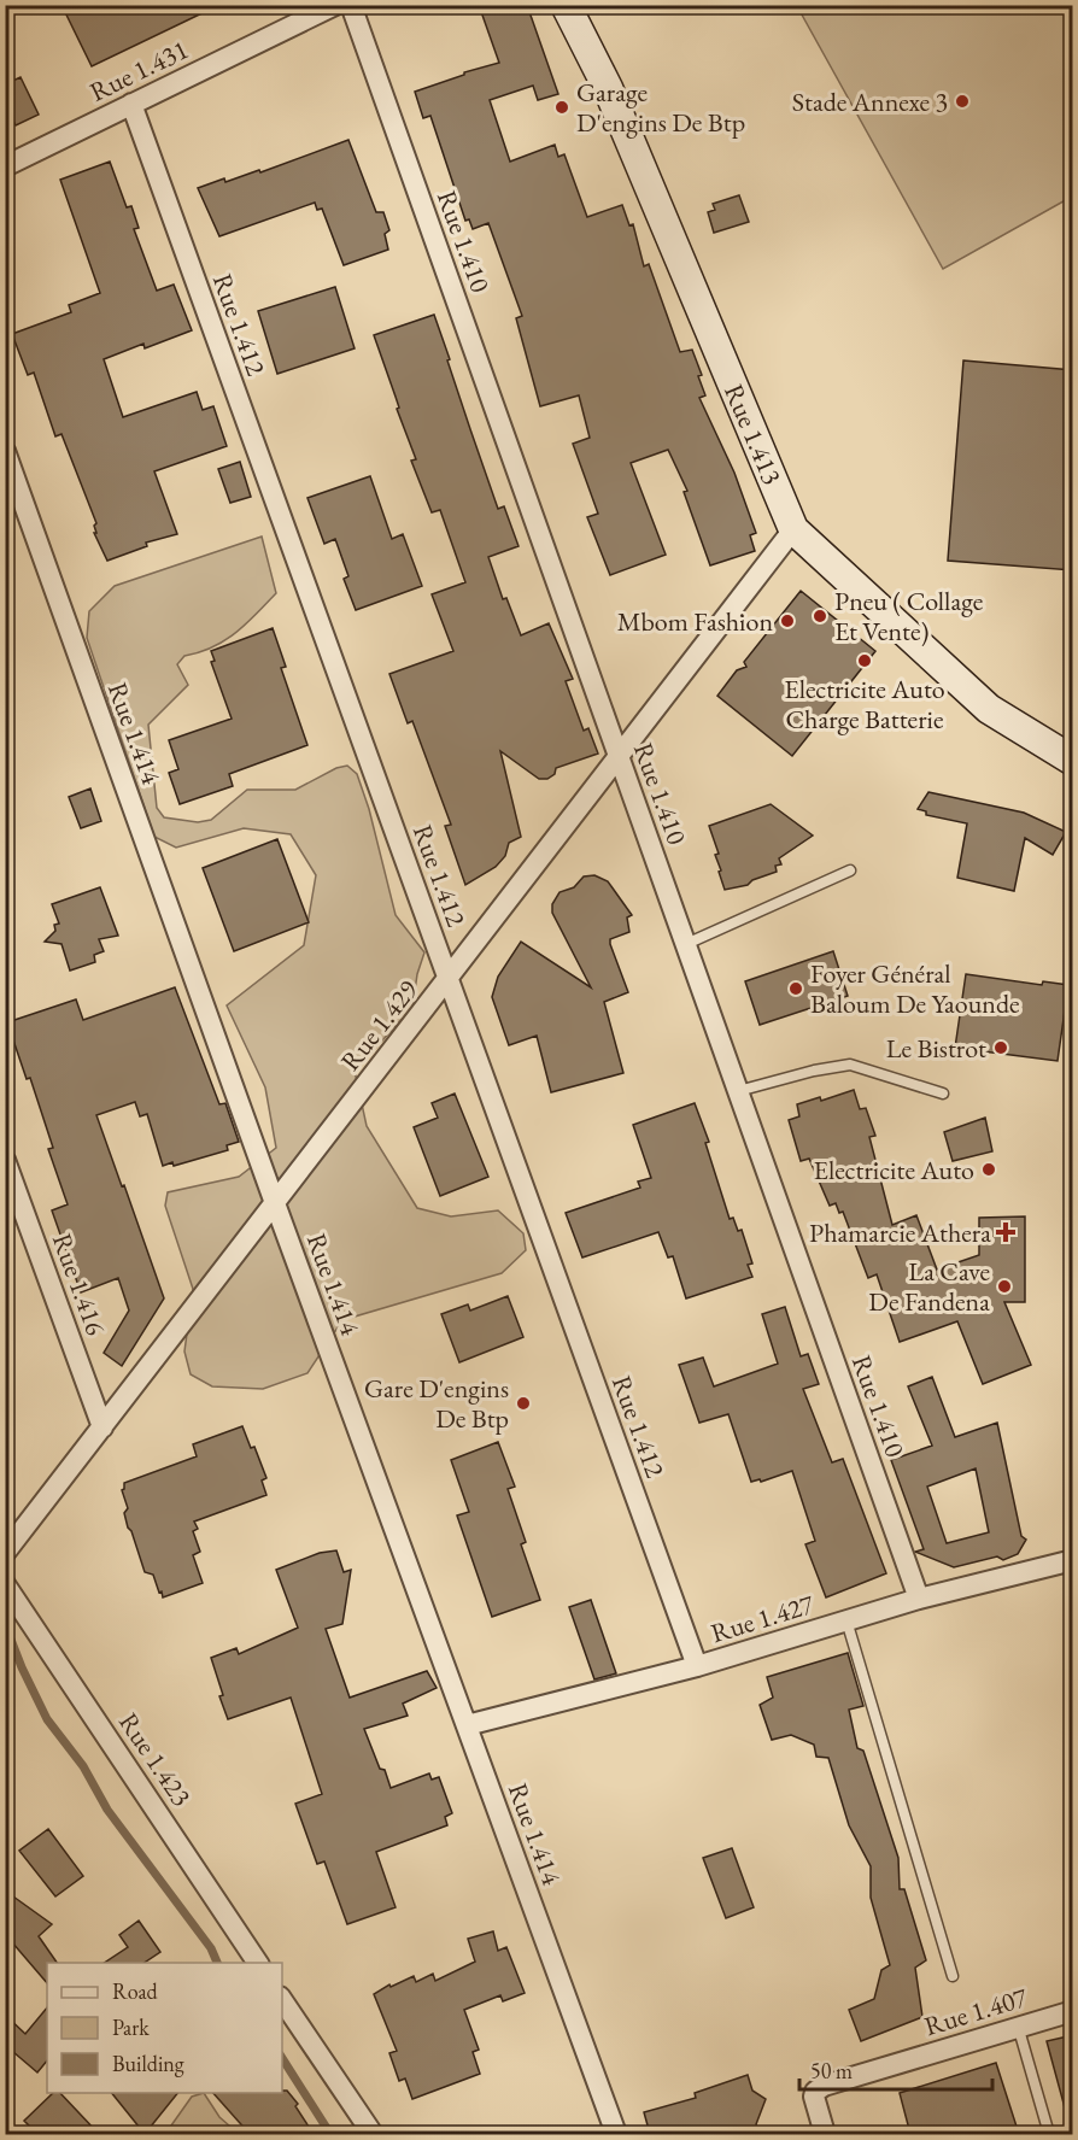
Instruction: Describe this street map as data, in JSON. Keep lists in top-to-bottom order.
{
  "streets": {
    "street": [
      "Rue 1.431",
      "Rue 1.410",
      "Rue 1.412",
      "Rue 1.413",
      "Rue 1.414",
      "Rue 1.429",
      "Rue 1.416",
      "Rue 1.427",
      "Rue 1.423",
      "Rue 1.407"
    ]
  },
  "crossings": [
    ["Rue 1.431", "Rue 1.412"],
    ["Rue 1.410", "Rue 1.429"],
    ["Rue 1.410", "Rue 1.427"],
    ["Rue 1.412", "Rue 1.429"],
    ["Rue 1.412", "Rue 1.427"],
    ["Rue 1.413", "Rue 1.429"],
    ["Rue 1.414", "Rue 1.429"],
    ["Rue 1.414", "Rue 1.427"],
    ["Rue 1.429", "Rue 1.416"]
  ],
  "places": {
    "other": [
      "Stade Annexe 3",
      "Garage D'engins De Btp",
      "Pneu ( Collage Et Vente)",
      "Mbom Fashion",
      "Electricite Auto Charge Batterie",
      "Foyer Général Baloum De Yaounde",
      "Le Bistrot",
      "Electricite Auto",
      "La Cave De Fandena",
      "Gare D'engins De Btp"
    ],
    "health": ["Phamarcie Athera"]
  },
  "legend": ["Road", "Park", "Building"],
  "scale_bar": "50 m"
}
